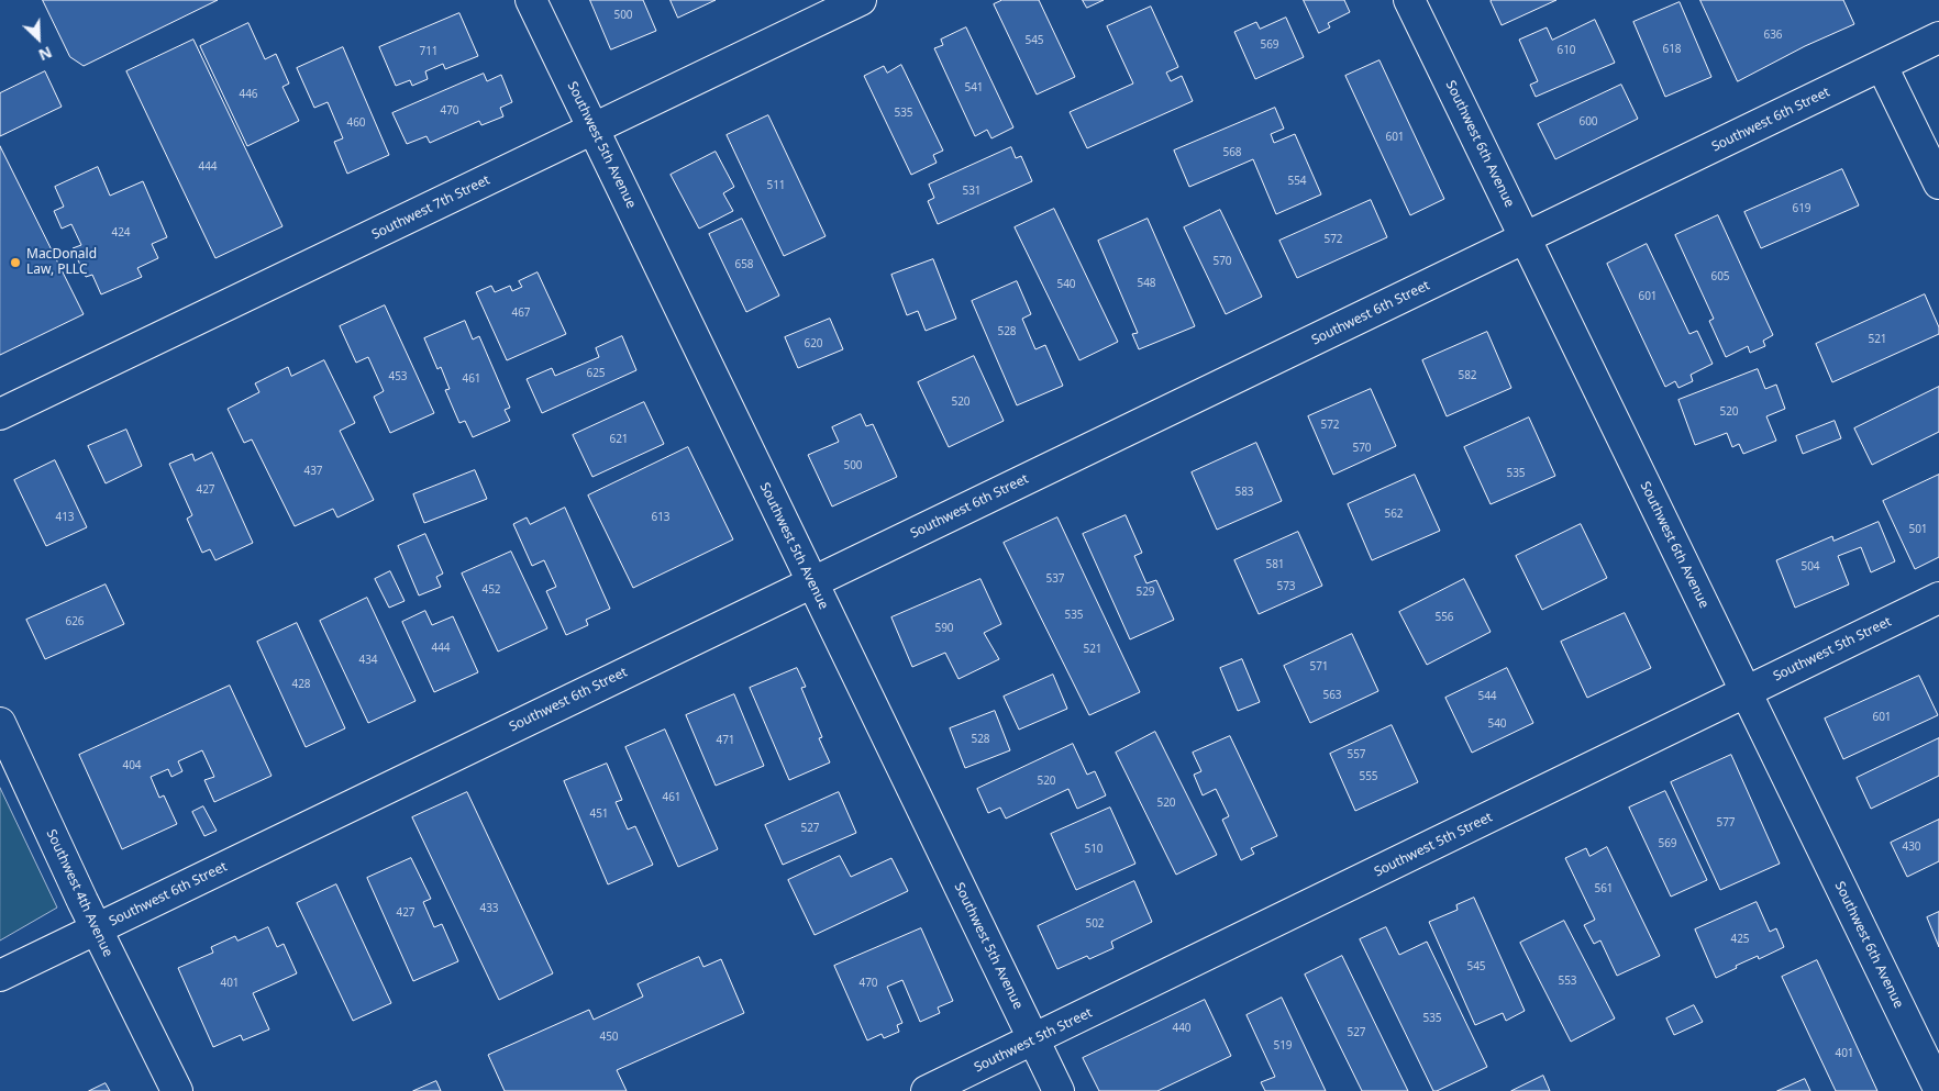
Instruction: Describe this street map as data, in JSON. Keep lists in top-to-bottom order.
{
  "streets": {
    "street": [
      "Southwest 6th Street",
      "Southwest 6th Avenue",
      "Southwest 5th Avenue",
      "Southwest 7th Street",
      "Southwest 5th Street",
      "Southwest 4th Avenue"
    ]
  },
  "crossings": [
    ["Southwest 6th Street", "Southwest 6th Avenue"],
    ["Southwest 6th Street", "Southwest 5th Avenue"],
    ["Southwest 6th Street", "Southwest 4th Avenue"],
    ["Southwest 6th Avenue", "Southwest 5th Street"],
    ["Southwest 5th Avenue", "Southwest 7th Street"],
    ["Southwest 5th Avenue", "Southwest 5th Street"]
  ],
  "places": ["MacDonald Law, PLLC"],
  "house_numbers": [
    "500",
    "636",
    "545",
    "569",
    "618",
    "610",
    "711",
    "541",
    "446",
    "470",
    "535",
    "600",
    "460",
    "601",
    "568",
    "444",
    "554",
    "511",
    "531",
    "619",
    "424",
    "572",
    "570",
    "658",
    "605",
    "548",
    "540",
    "601",
    "467",
    "528",
    "521",
    "620",
    "625",
    "582",
    "453",
    "461",
    "520",
    "520",
    "572",
    "621",
    "570",
    "500",
    "437",
    "535",
    "427",
    "583",
    "562",
    "413",
    "613",
    "501",
    "581",
    "504",
    "537",
    "573",
    "452",
    "529",
    "535",
    "556",
    "626",
    "590",
    "444",
    "521",
    "434",
    "571",
    "428",
    "563",
    "544",
    "601",
    "540",
    "528",
    "471",
    "557",
    "404",
    "555",
    "520",
    "461",
    "520",
    "451",
    "577",
    "527",
    "569",
    "430",
    "510",
    "561",
    "433",
    "427",
    "502",
    "425",
    "545",
    "553",
    "401",
    "470",
    "535",
    "440",
    "527",
    "450",
    "519",
    "401"
  ],
  "north": "bottom right"
}
